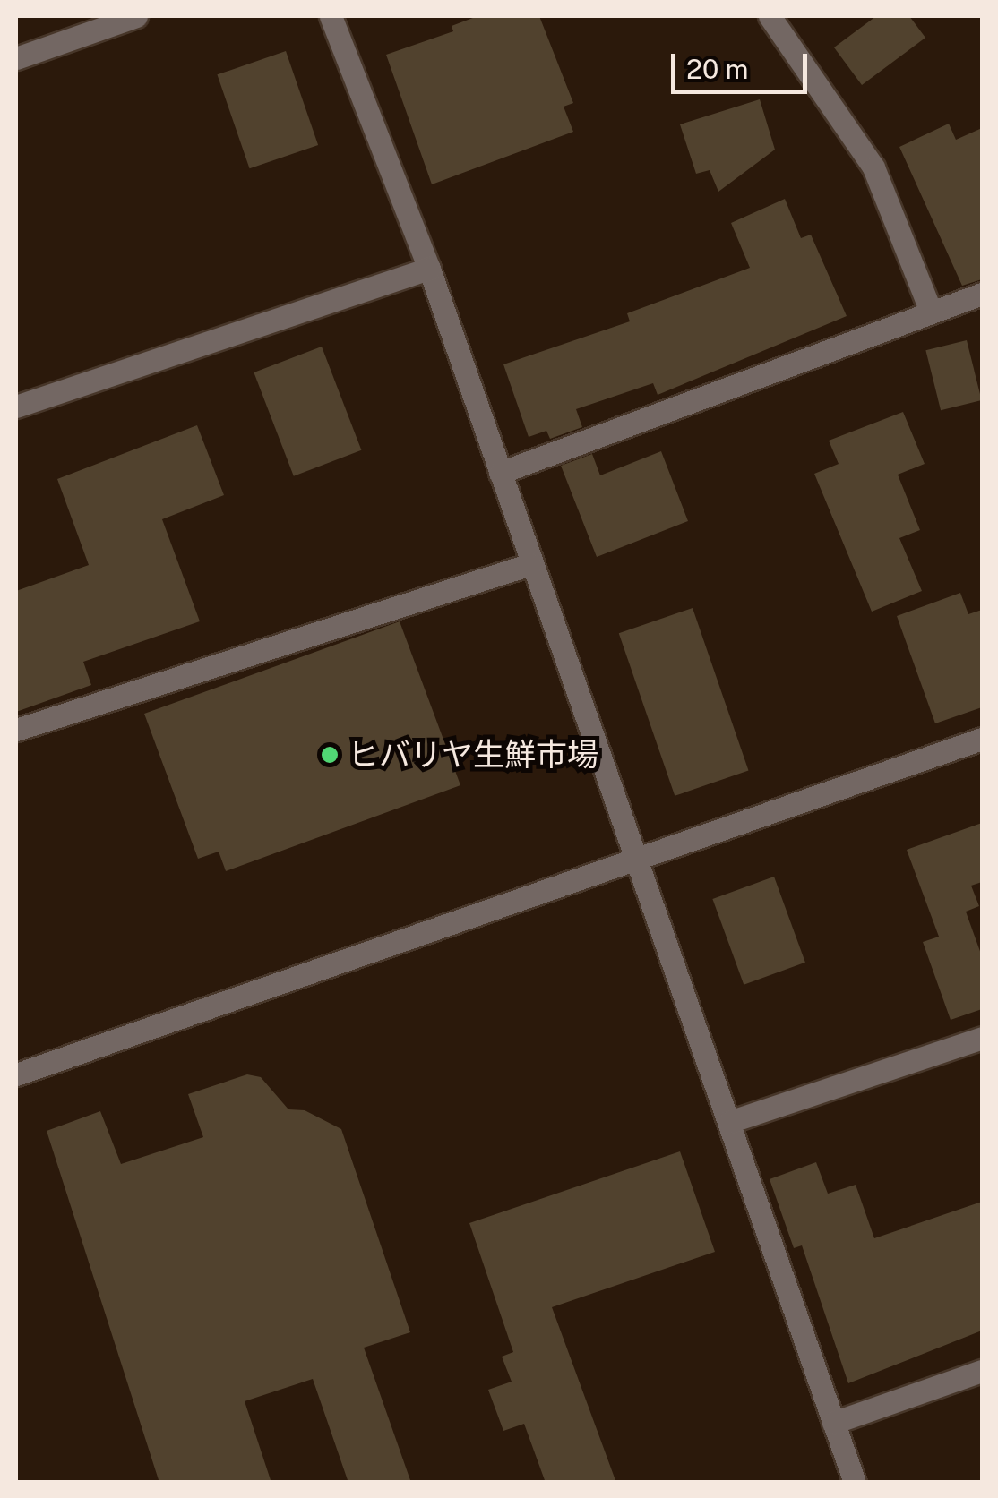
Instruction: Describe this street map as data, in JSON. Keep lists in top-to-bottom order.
{
  "places": ["ヒバリヤ生鮮市場"],
  "scale_bar": "20 m"
}
